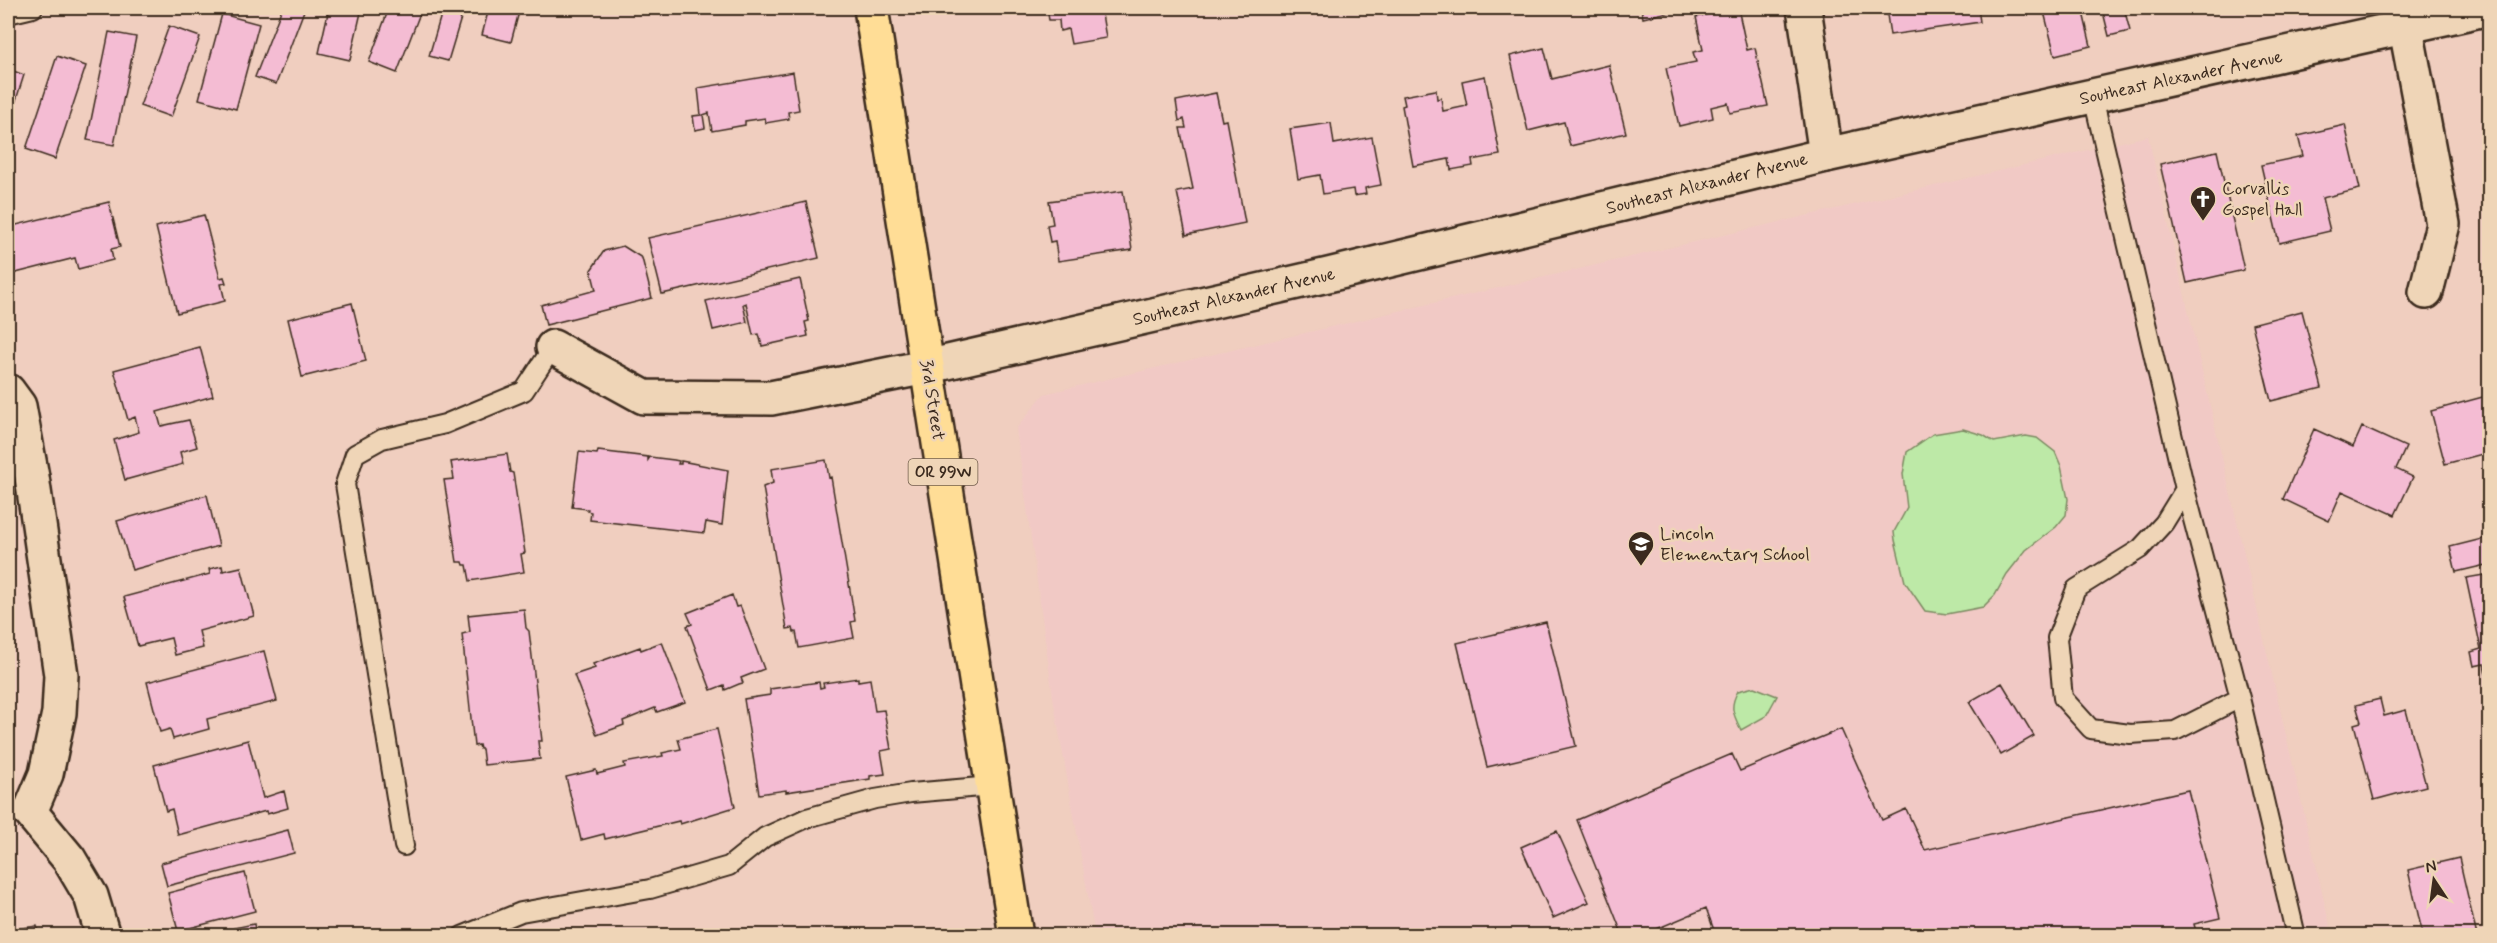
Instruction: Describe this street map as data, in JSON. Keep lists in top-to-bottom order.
{
  "streets": {
    "highway": ["3rd Street", "OR 99W"],
    "street": ["Southeast Alexander Avenue"]
  },
  "crossings": [
    ["Southeast Alexander Avenue", "3rd Street"]
  ],
  "places": {
    "church": ["Corvallis Gospel Hall"],
    "school or university": ["Lincoln Elementary School"]
  },
  "north": "top"
}
